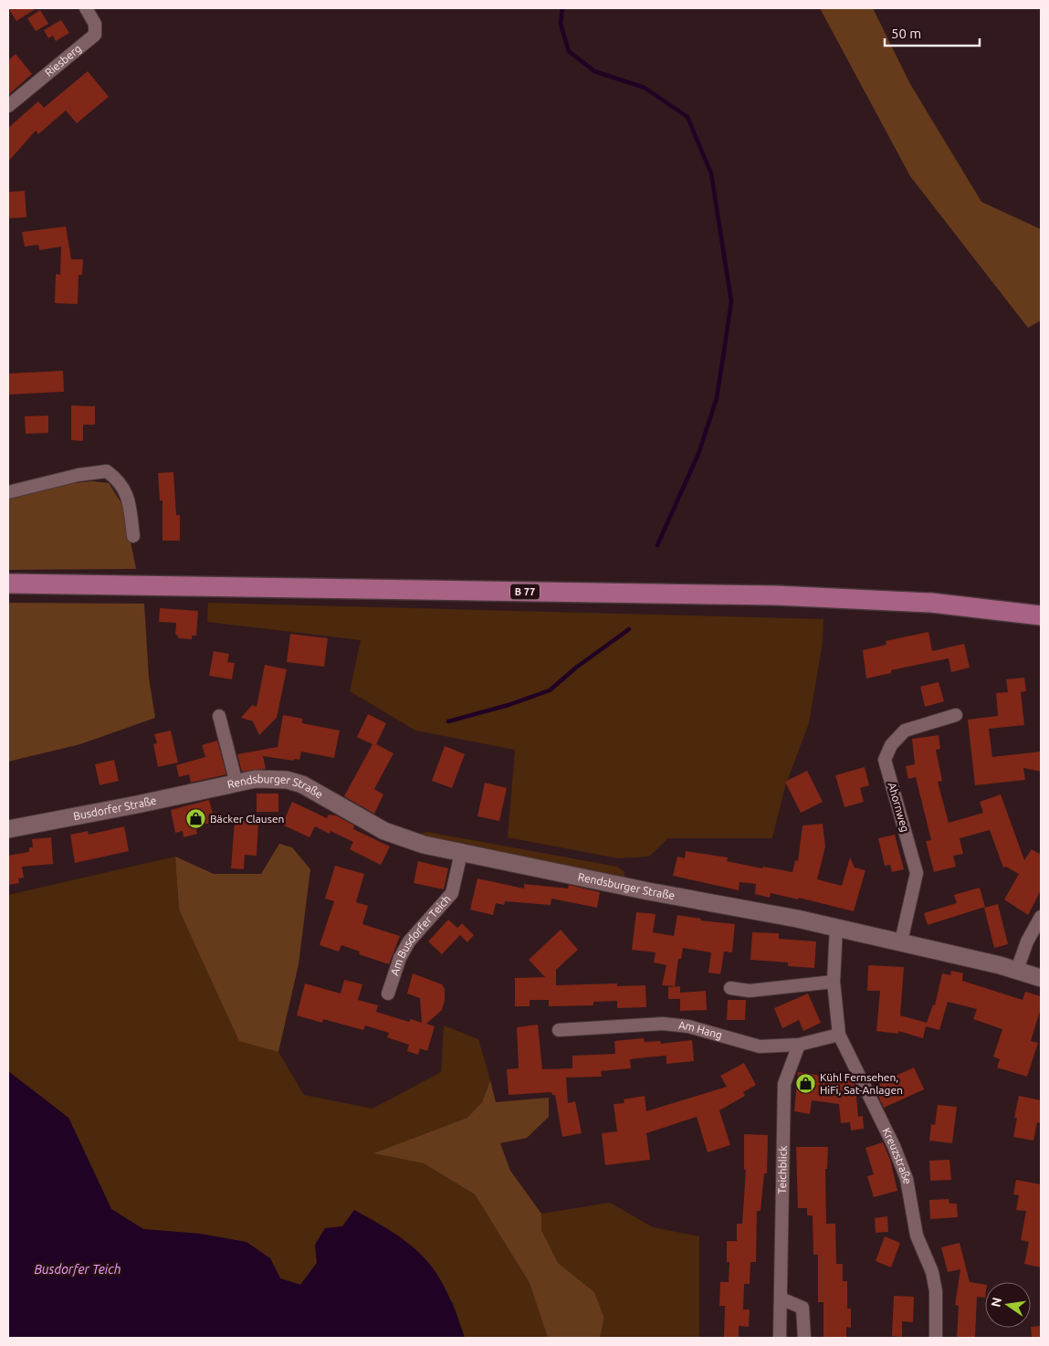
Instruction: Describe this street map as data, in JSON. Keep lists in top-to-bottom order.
{
  "streets": {
    "main road": ["B 77"],
    "street": [
      "Riesberg",
      "Rendsburger Straße",
      "Ahornweg",
      "Busdorfer Straße",
      "Am Busdorfer Teich",
      "Am Hang",
      "Kreuzstraße",
      "Teichblick"
    ]
  },
  "crossings": [
    ["Rendsburger Straße", "Ahornweg"],
    ["Rendsburger Straße", "Busdorfer Straße"],
    ["Rendsburger Straße", "Am Busdorfer Teich"],
    ["Rendsburger Straße", "Kreuzstraße"],
    ["Am Hang", "Kreuzstraße"],
    ["Am Hang", "Teichblick"]
  ],
  "water": ["Busdorfer Teich"],
  "places": {
    "shop": ["Bäcker Clausen", "Kühl Fernsehen, HiFi, Sat-Anlagen"]
  },
  "scale_bar": "50 m",
  "north": "left"
}
